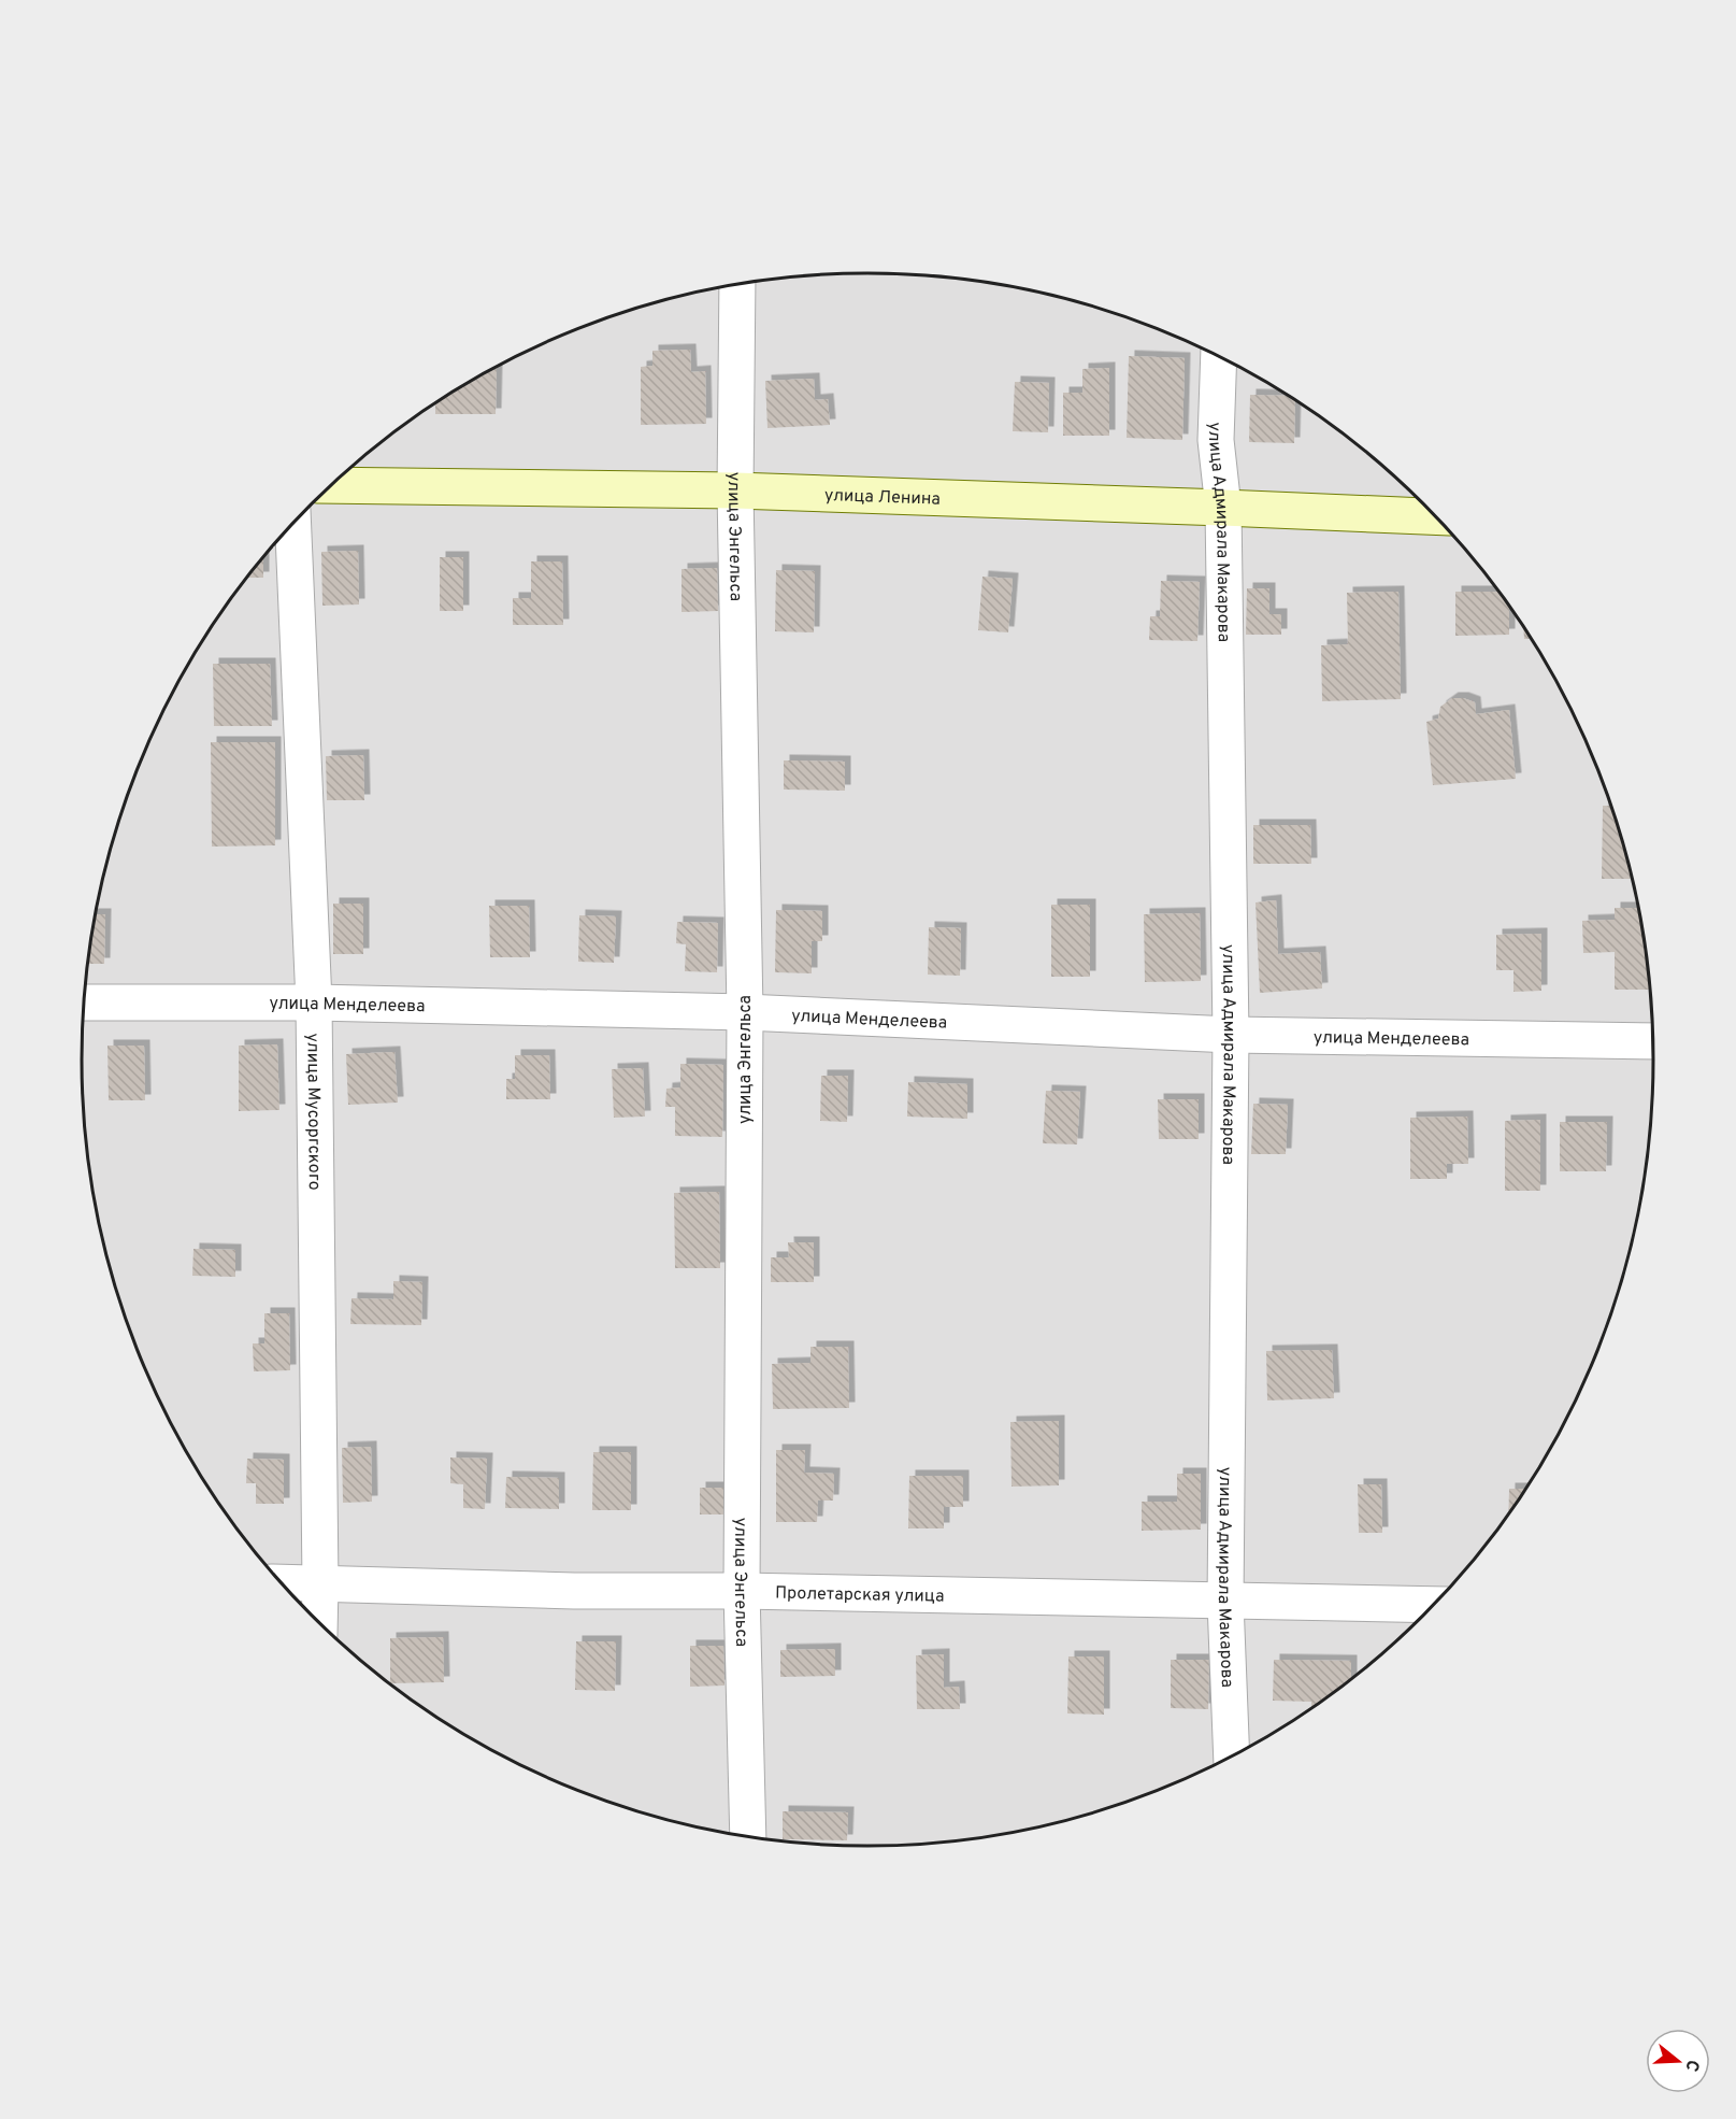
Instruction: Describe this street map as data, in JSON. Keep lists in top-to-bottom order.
{
  "streets": {
    "street": [
      "улица Ленина",
      "улица Адмирала Макарова",
      "улица Энгельса",
      "улица Менделеева",
      "улица Мусоргского",
      "Пролетарская улица"
    ]
  },
  "crossings": [
    ["улица Ленина", "улица Адмирала Макарова"],
    ["улица Ленина", "улица Энгельса"],
    ["улица Адмирала Макарова", "улица Менделеева"],
    ["улица Адмирала Макарова", "Пролетарская улица"],
    ["улица Энгельса", "улица Менделеева"],
    ["улица Энгельса", "Пролетарская улица"],
    ["улица Менделеева", "улица Мусоргского"],
    ["улица Мусоргского", "Пролетарская улица"]
  ],
  "north": "right"
}
